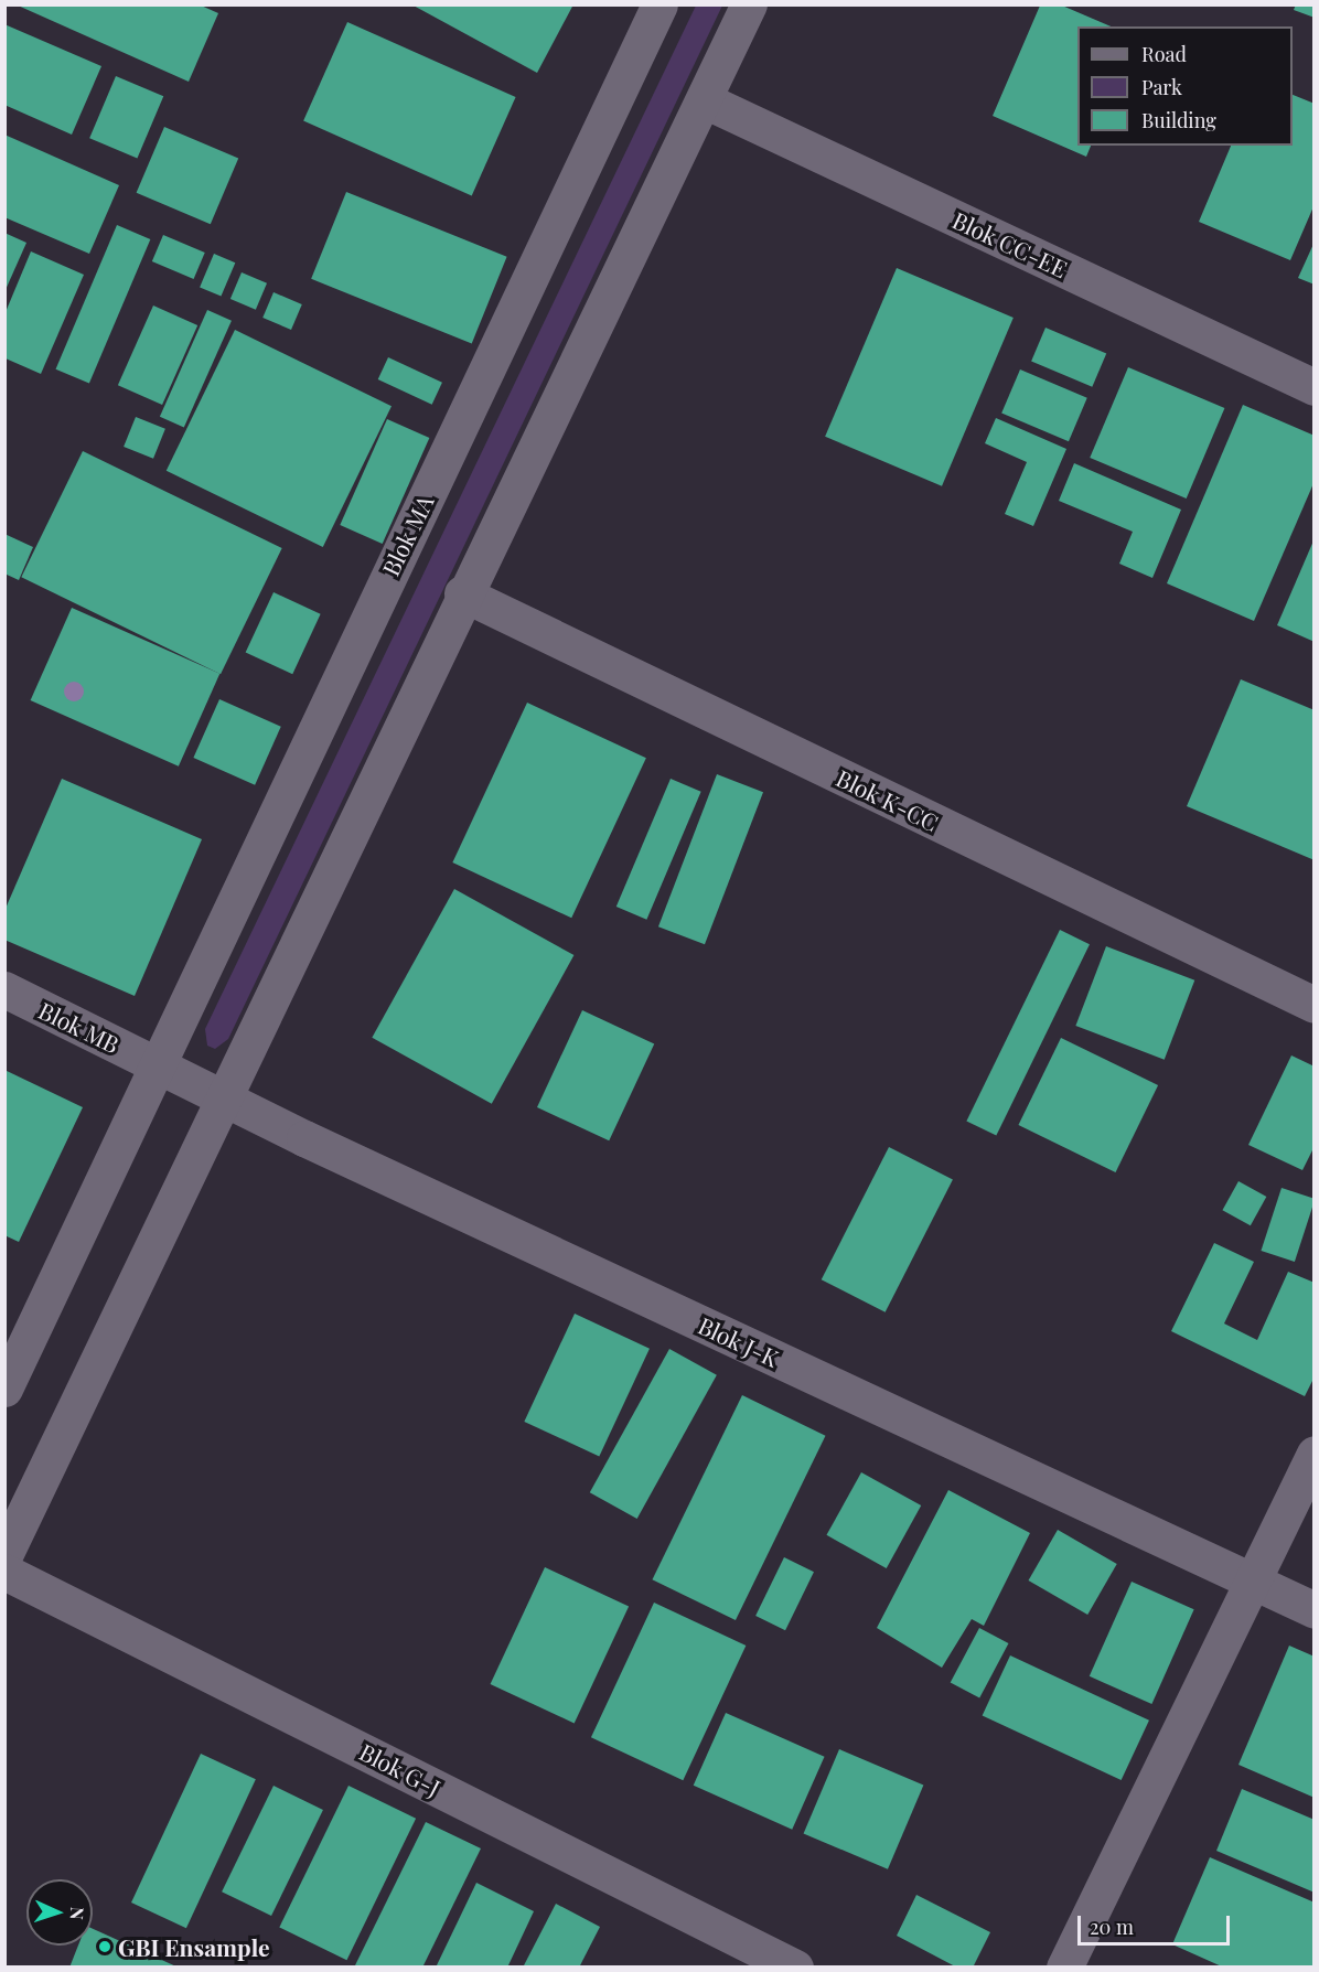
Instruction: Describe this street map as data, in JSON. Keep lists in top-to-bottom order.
{
  "streets": {
    "street": [
      "Blok CC-EE",
      "Blok MA",
      "Blok K-CC",
      "Blok MB",
      "Blok J-K",
      "Blok G-J"
    ]
  },
  "crossings": [
    ["Blok MA", "Blok MB"],
    ["Blok MB", "Blok J-K"]
  ],
  "places": ["GBI Ensample"],
  "legend": ["Road", "Park", "Building"],
  "scale_bar": "20 m",
  "north": "right"
}
